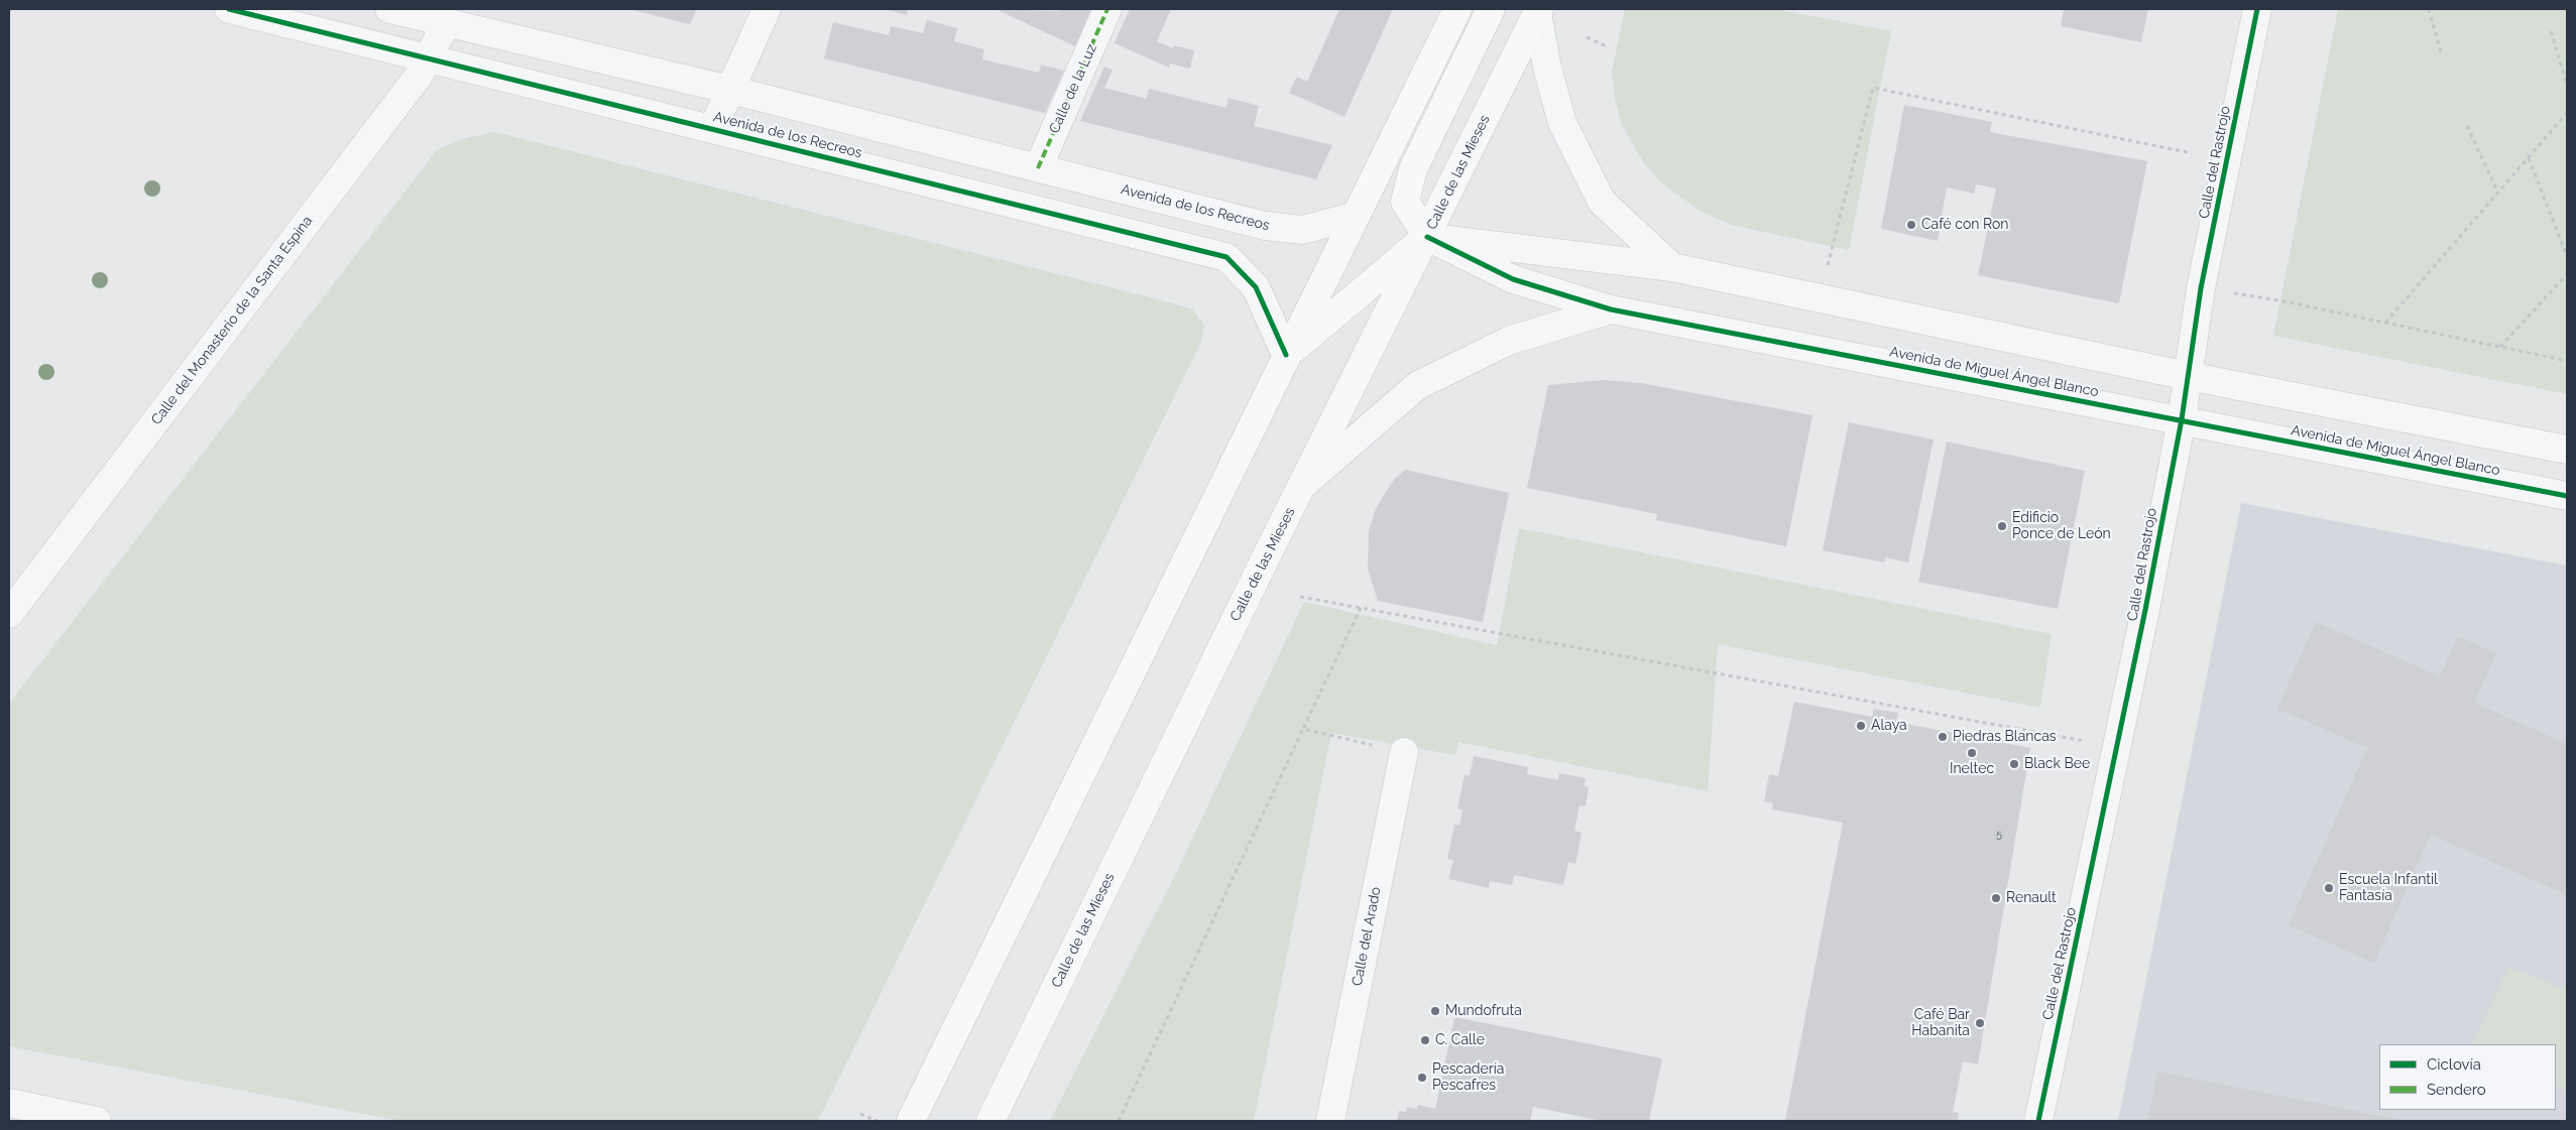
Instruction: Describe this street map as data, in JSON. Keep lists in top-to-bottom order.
{
  "streets": {
    "main road": ["Calle de las Mieses"],
    "street": [
      "Calle de la Luz",
      "Avenida de los Recreos",
      "Calle del Rastrojo",
      "Calle del Monasterio de la Santa Espina",
      "Avenida de Miguel Ángel Blanco",
      "Calle del Arado"
    ]
  },
  "crossings": [
    ["Calle de la Luz", "Avenida de los Recreos"],
    ["Avenida de los Recreos", "Calle del Monasterio de la Santa Espina"],
    ["Calle del Rastrojo", "Avenida de Miguel Ángel Blanco"],
    ["Calle de las Mieses", "Avenida de Miguel Ángel Blanco"]
  ],
  "places": [
    "Café con Ron",
    "Edificio Ponce de León",
    "Alaya",
    "Piedras Blancas",
    "Ineltec",
    "Black Bee",
    "Escuela Infantil Fantasía",
    "Renault",
    "Mundofruta",
    "Café Bar Habanita",
    "C. Calle",
    "Pescadería Pescafres"
  ],
  "house_numbers": ["5"],
  "legend": ["Ciclovía", "Sendero"]
}
